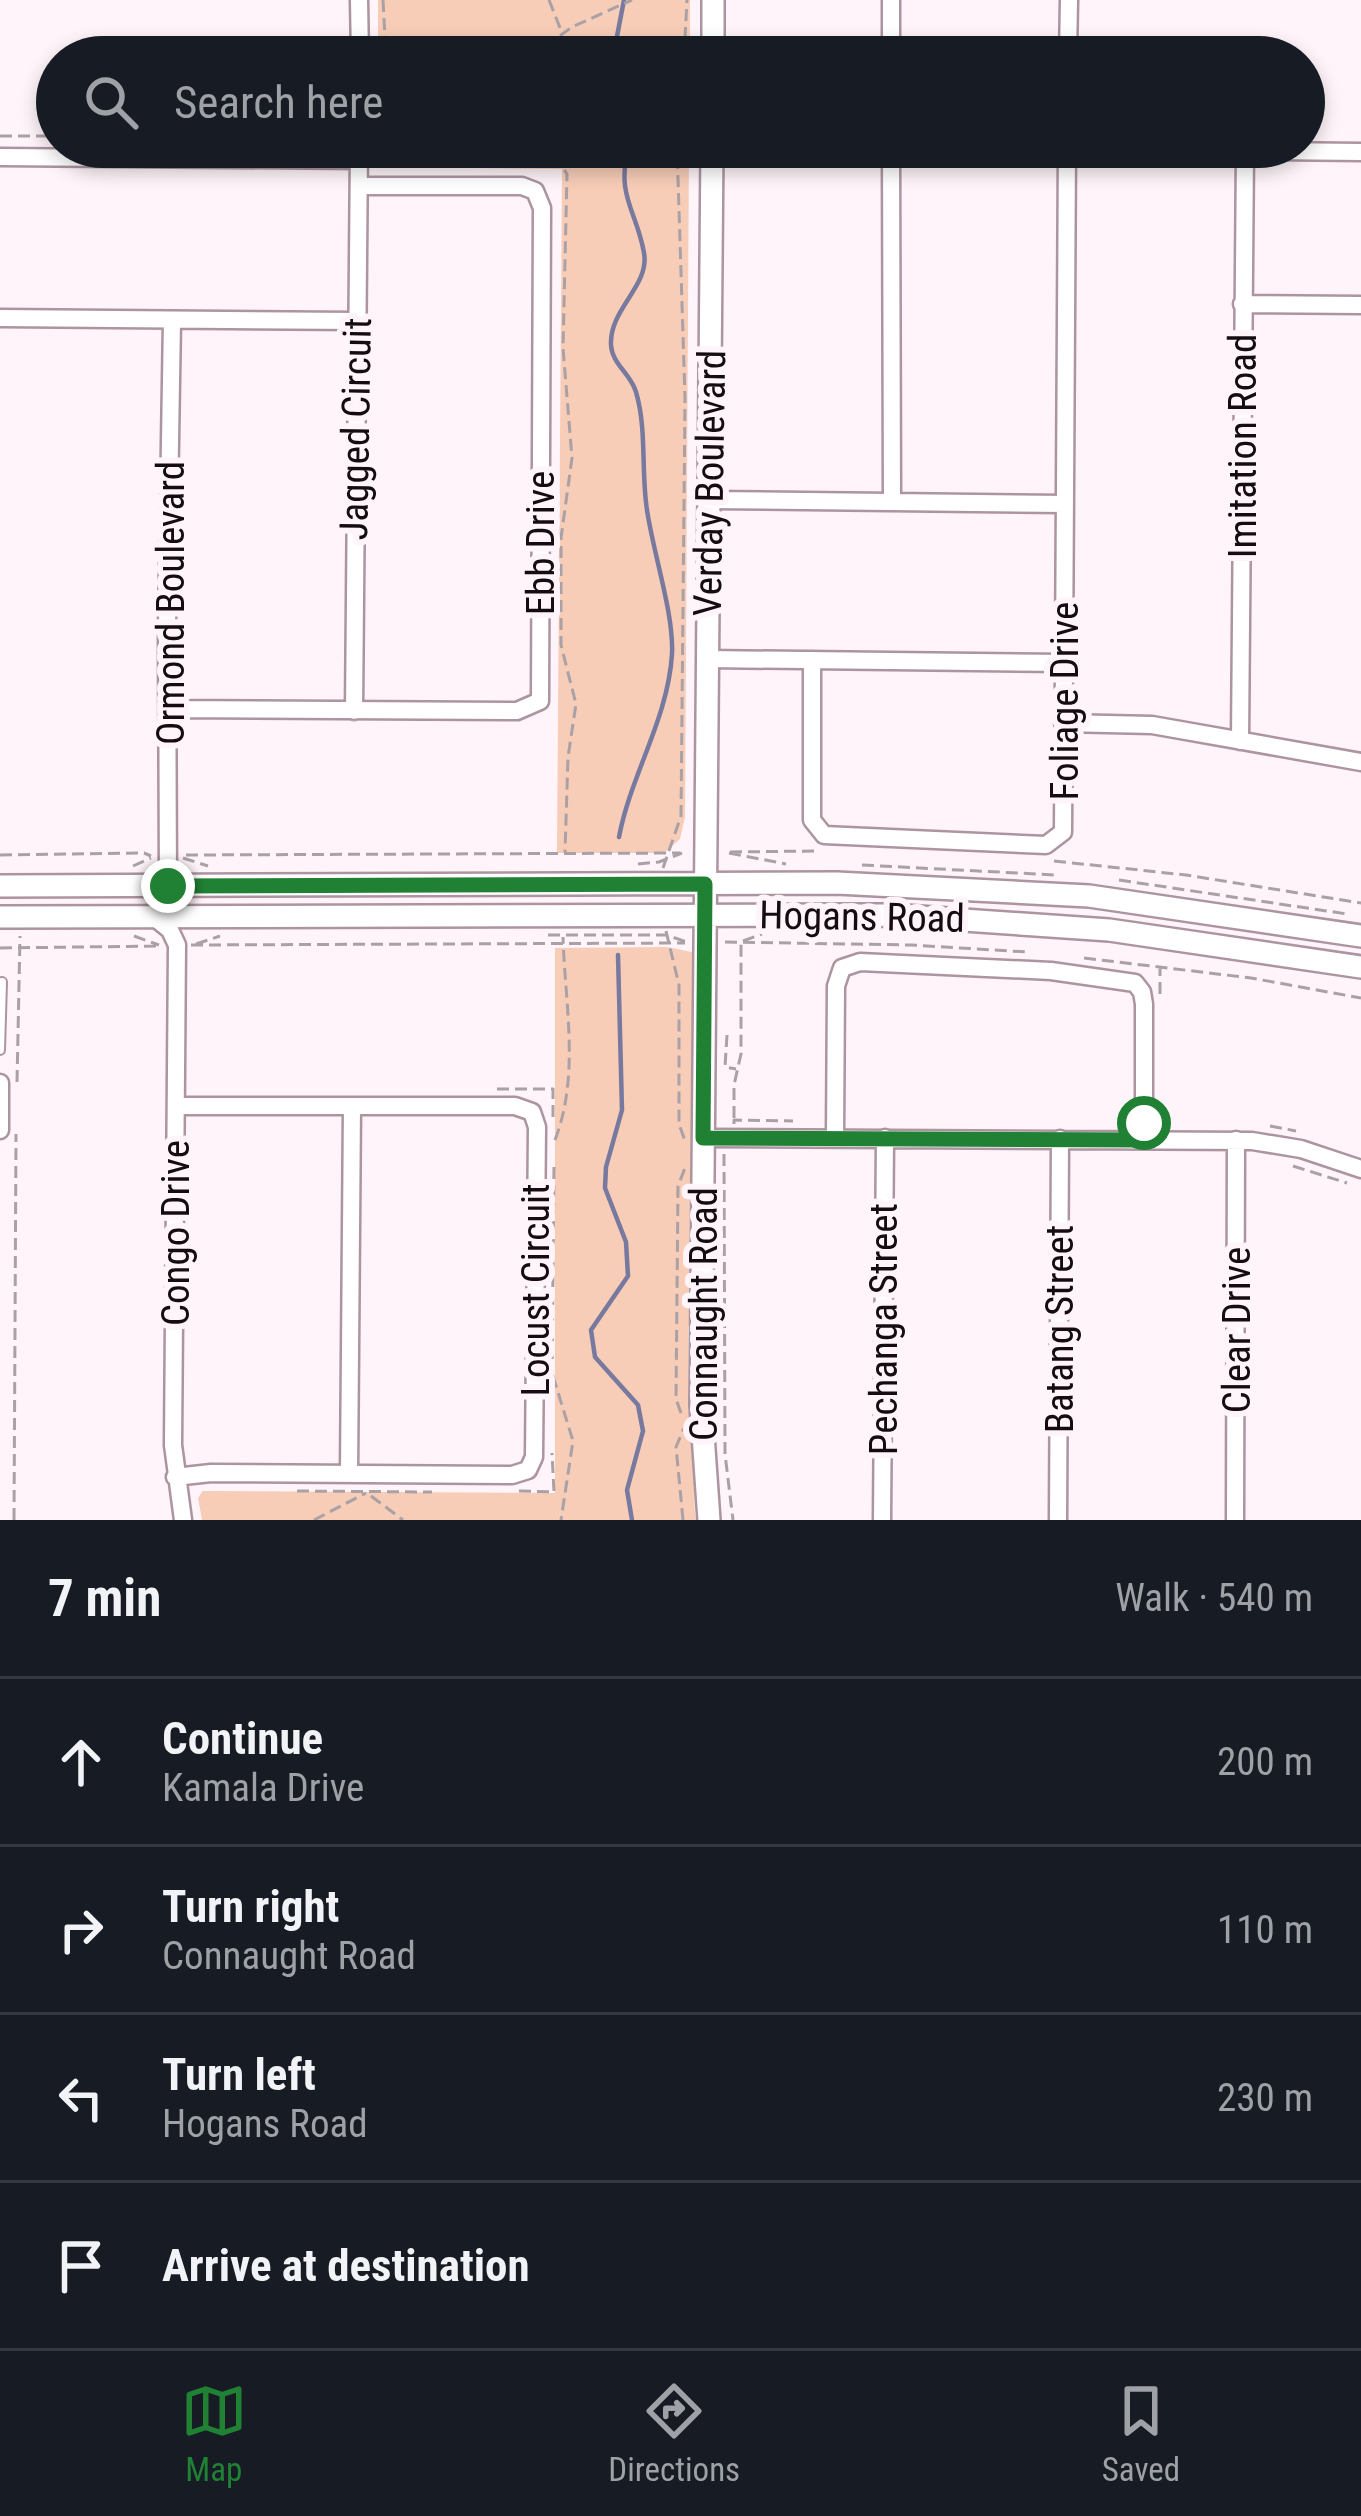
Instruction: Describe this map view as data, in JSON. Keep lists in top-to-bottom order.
{
  "streets": {
    "street": [
      "Jagged Circuit",
      "Imitation Road",
      "Verday Boulevard",
      "Ebb Drive",
      "Ormond Boulevard",
      "Foliage Drive",
      "Hogans Road",
      "Congo Drive",
      "Locust Circuit",
      "Connaught Road",
      "Pechanga Street",
      "Batang Street",
      "Clear Drive"
    ]
  },
  "crossings": [
    ["Jagged Circuit", "Ebb Drive"],
    ["Verday Boulevard", "Connaught Road"],
    ["Ebb Drive", "Ormond Boulevard"],
    ["Ormond Boulevard", "Hogans Road"],
    ["Hogans Road", "Connaught Road"],
    ["Congo Drive", "Locust Circuit"]
  ],
  "page": {
    "search": "Search here",
    "heading": ["7 min", "Walk · 540 m"],
    "list": [
      ["Continue", "Kamala Drive", "200 m"],
      ["Turn right", "Connaught Road", "110 m"],
      ["Turn left", "Hogans Road", "230 m"],
      "Arrive at destination"
    ],
    "nav": ["Map", "Directions", "Saved"]
  }
}
